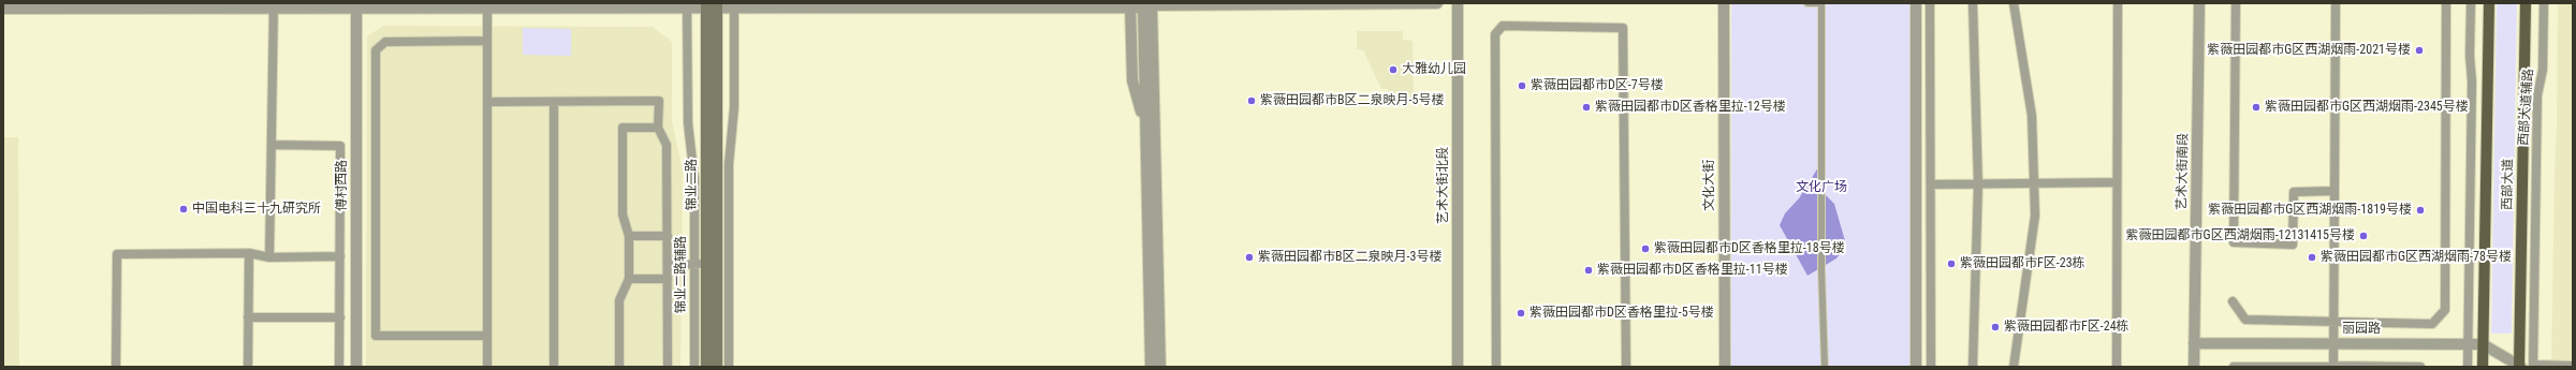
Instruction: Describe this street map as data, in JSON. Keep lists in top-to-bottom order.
{
  "streets": {
    "main road": ["锦业二路", "西部大道"],
    "street": [
      "西部大道辅路",
      "艺术大街南段",
      "傅村西路",
      "艺术大街北段",
      "文化大街",
      "锦业二路辅路",
      "丽园路"
    ]
  },
  "crossings": [
    ["西部大道辅路", "西部大道"],
    ["西部大道辅路", "丽园路"],
    ["艺术大街南段", "丽园路"],
    ["西部大道", "丽园路"]
  ],
  "parks": ["文化广场"],
  "places": [
    "紫薇田园都市G区西湖烟雨-2021号楼",
    "大雅幼儿园",
    "紫薇田园都市D区-7号楼",
    "紫薇田园都市B区二泉映月-5号楼",
    "紫薇田园都市D区香格里拉-12号楼",
    "紫薇田园都市G区西湖烟雨-2345号楼",
    "中国电科三十九研究所",
    "紫薇田园都市G区西湖烟雨-1819号楼",
    "紫薇田园都市G区西湖烟雨-12131415号楼",
    "紫薇田园都市D区香格里拉-18号楼",
    "紫薇田园都市B区二泉映月-3号楼",
    "紫薇田园都市G区西湖烟雨-78号楼",
    "紫薇田园都市F区-23栋",
    "紫薇田园都市D区香格里拉-11号楼",
    "紫薇田园都市D区香格里拉-5号楼",
    "紫薇田园都市F区-24栋"
  ]
}
